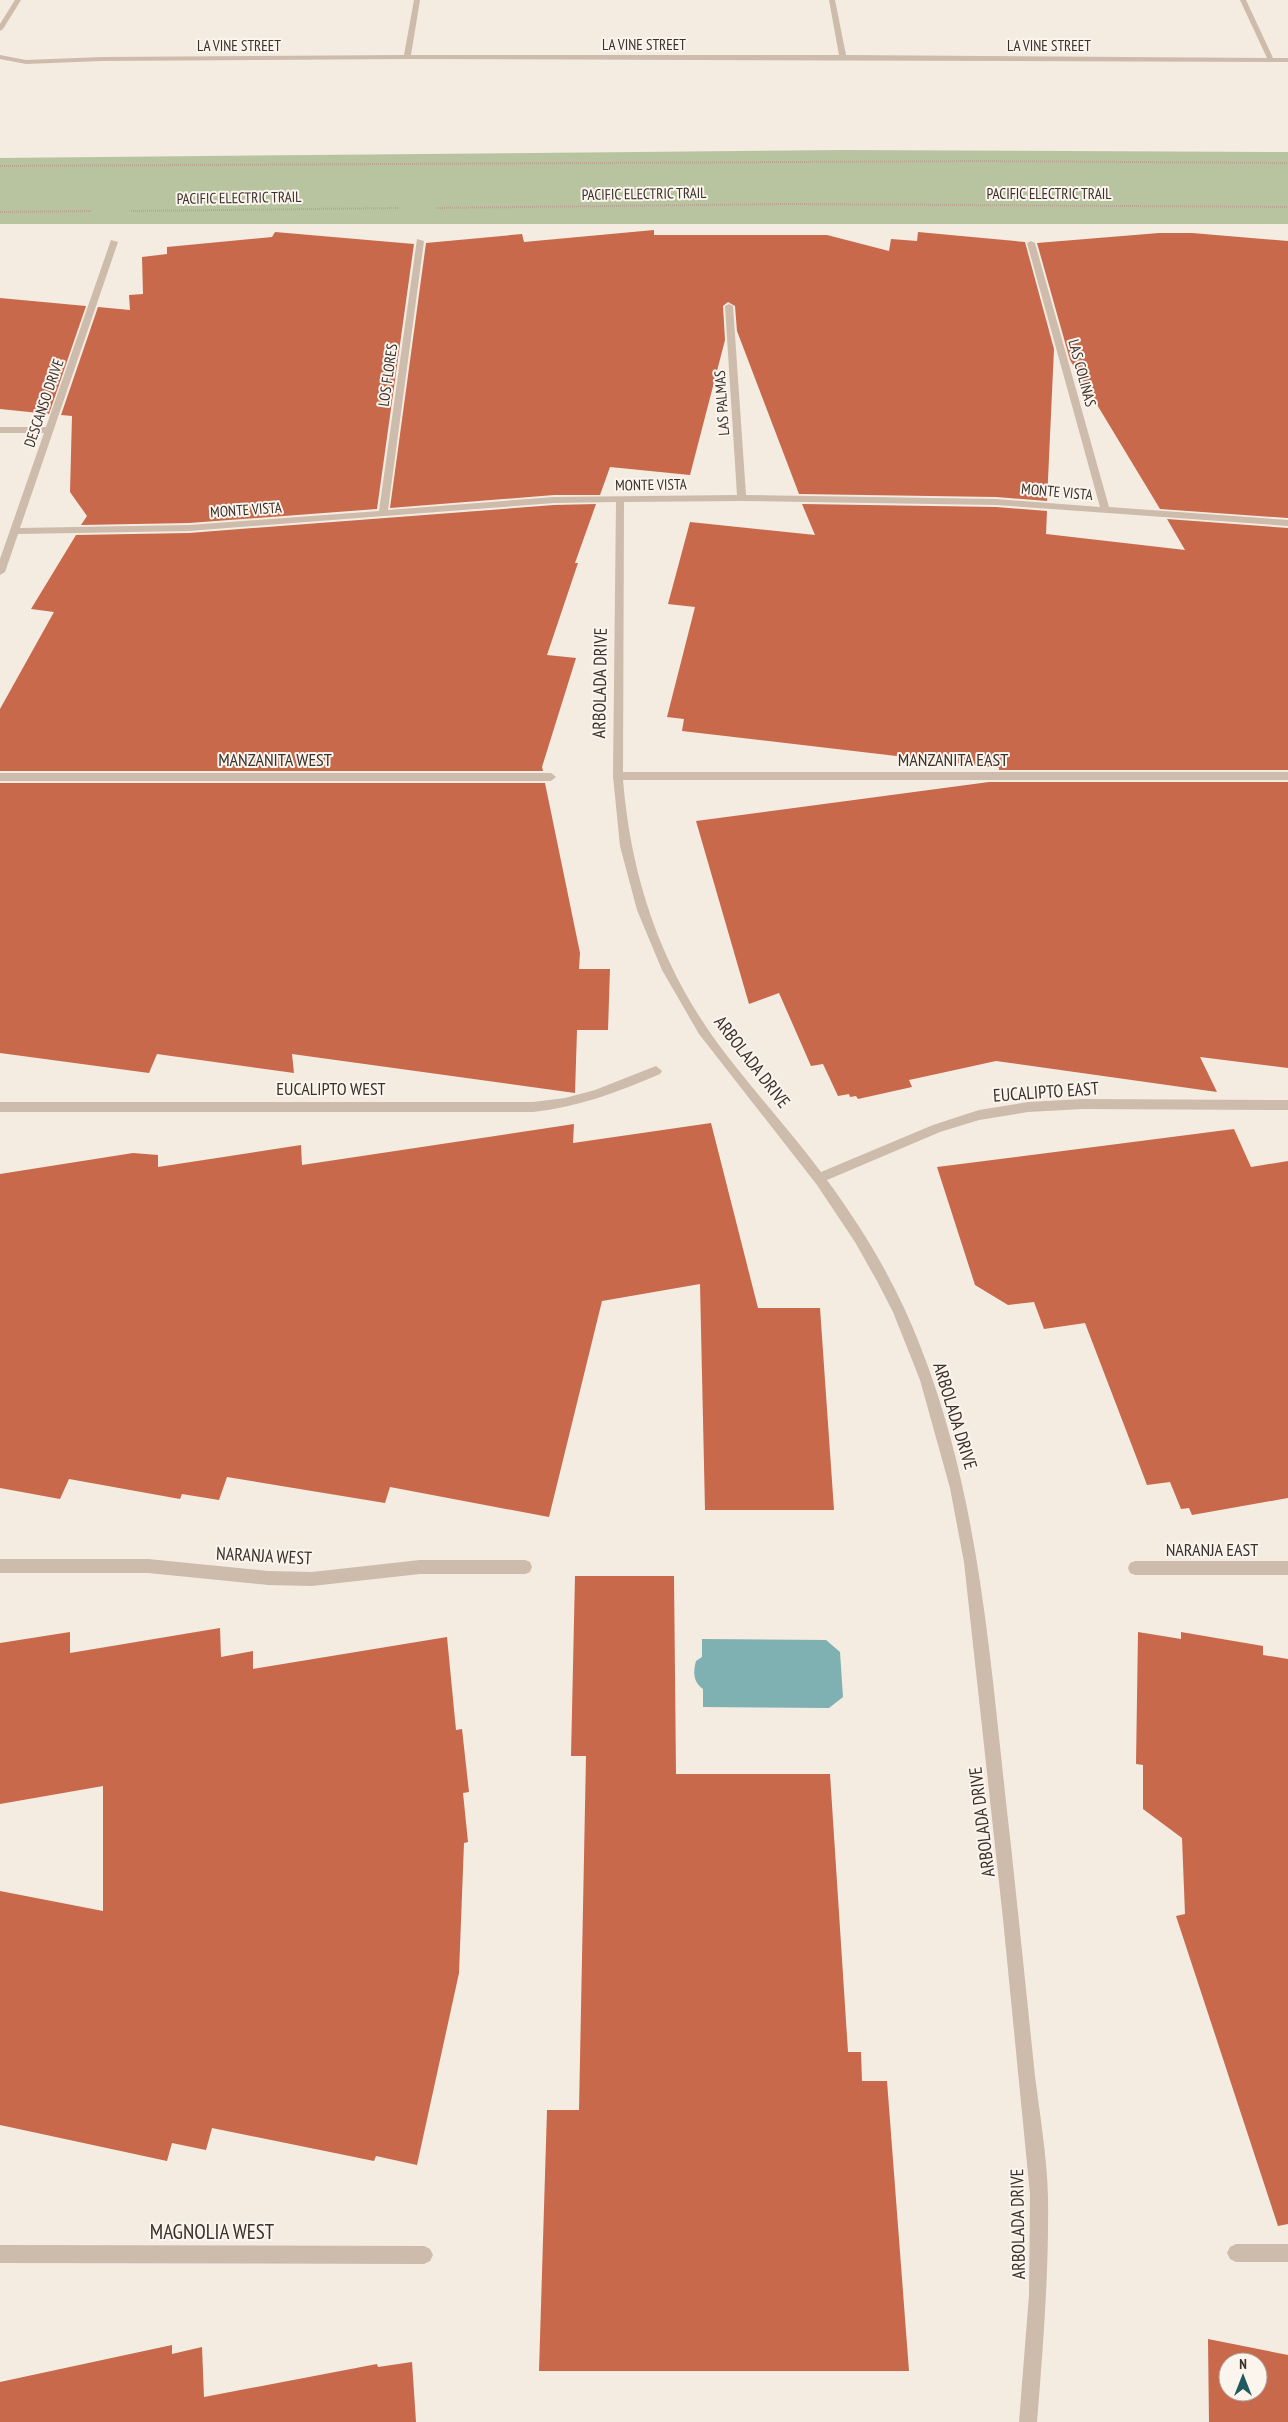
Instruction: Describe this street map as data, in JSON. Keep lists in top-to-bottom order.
{
  "streets": {
    "street": [
      "LA VINE STREET",
      "LAS COLINAS",
      "LOS FLORES",
      "DESCANSO DRIVE",
      "LAS PALMAS",
      "MONTE VISTA",
      "ARBOLADA DRIVE",
      "MANZANITA WEST",
      "MANZANITA EAST",
      "EUCALIPTO WEST",
      "EUCALIPTO EAST",
      "NARANJA EAST",
      "NARANJA WEST",
      "MAGNOLIA WEST"
    ],
    "path": ["PACIFIC ELECTRIC TRAIL"]
  },
  "crossings": [
    ["LAS COLINAS", "MONTE VISTA"],
    ["LOS FLORES", "MONTE VISTA"],
    ["DESCANSO DRIVE", "MONTE VISTA"],
    ["LAS PALMAS", "MONTE VISTA"],
    ["MONTE VISTA", "ARBOLADA DRIVE"],
    ["ARBOLADA DRIVE", "MANZANITA EAST"],
    ["ARBOLADA DRIVE", "EUCALIPTO EAST"]
  ],
  "north": "top"
}
